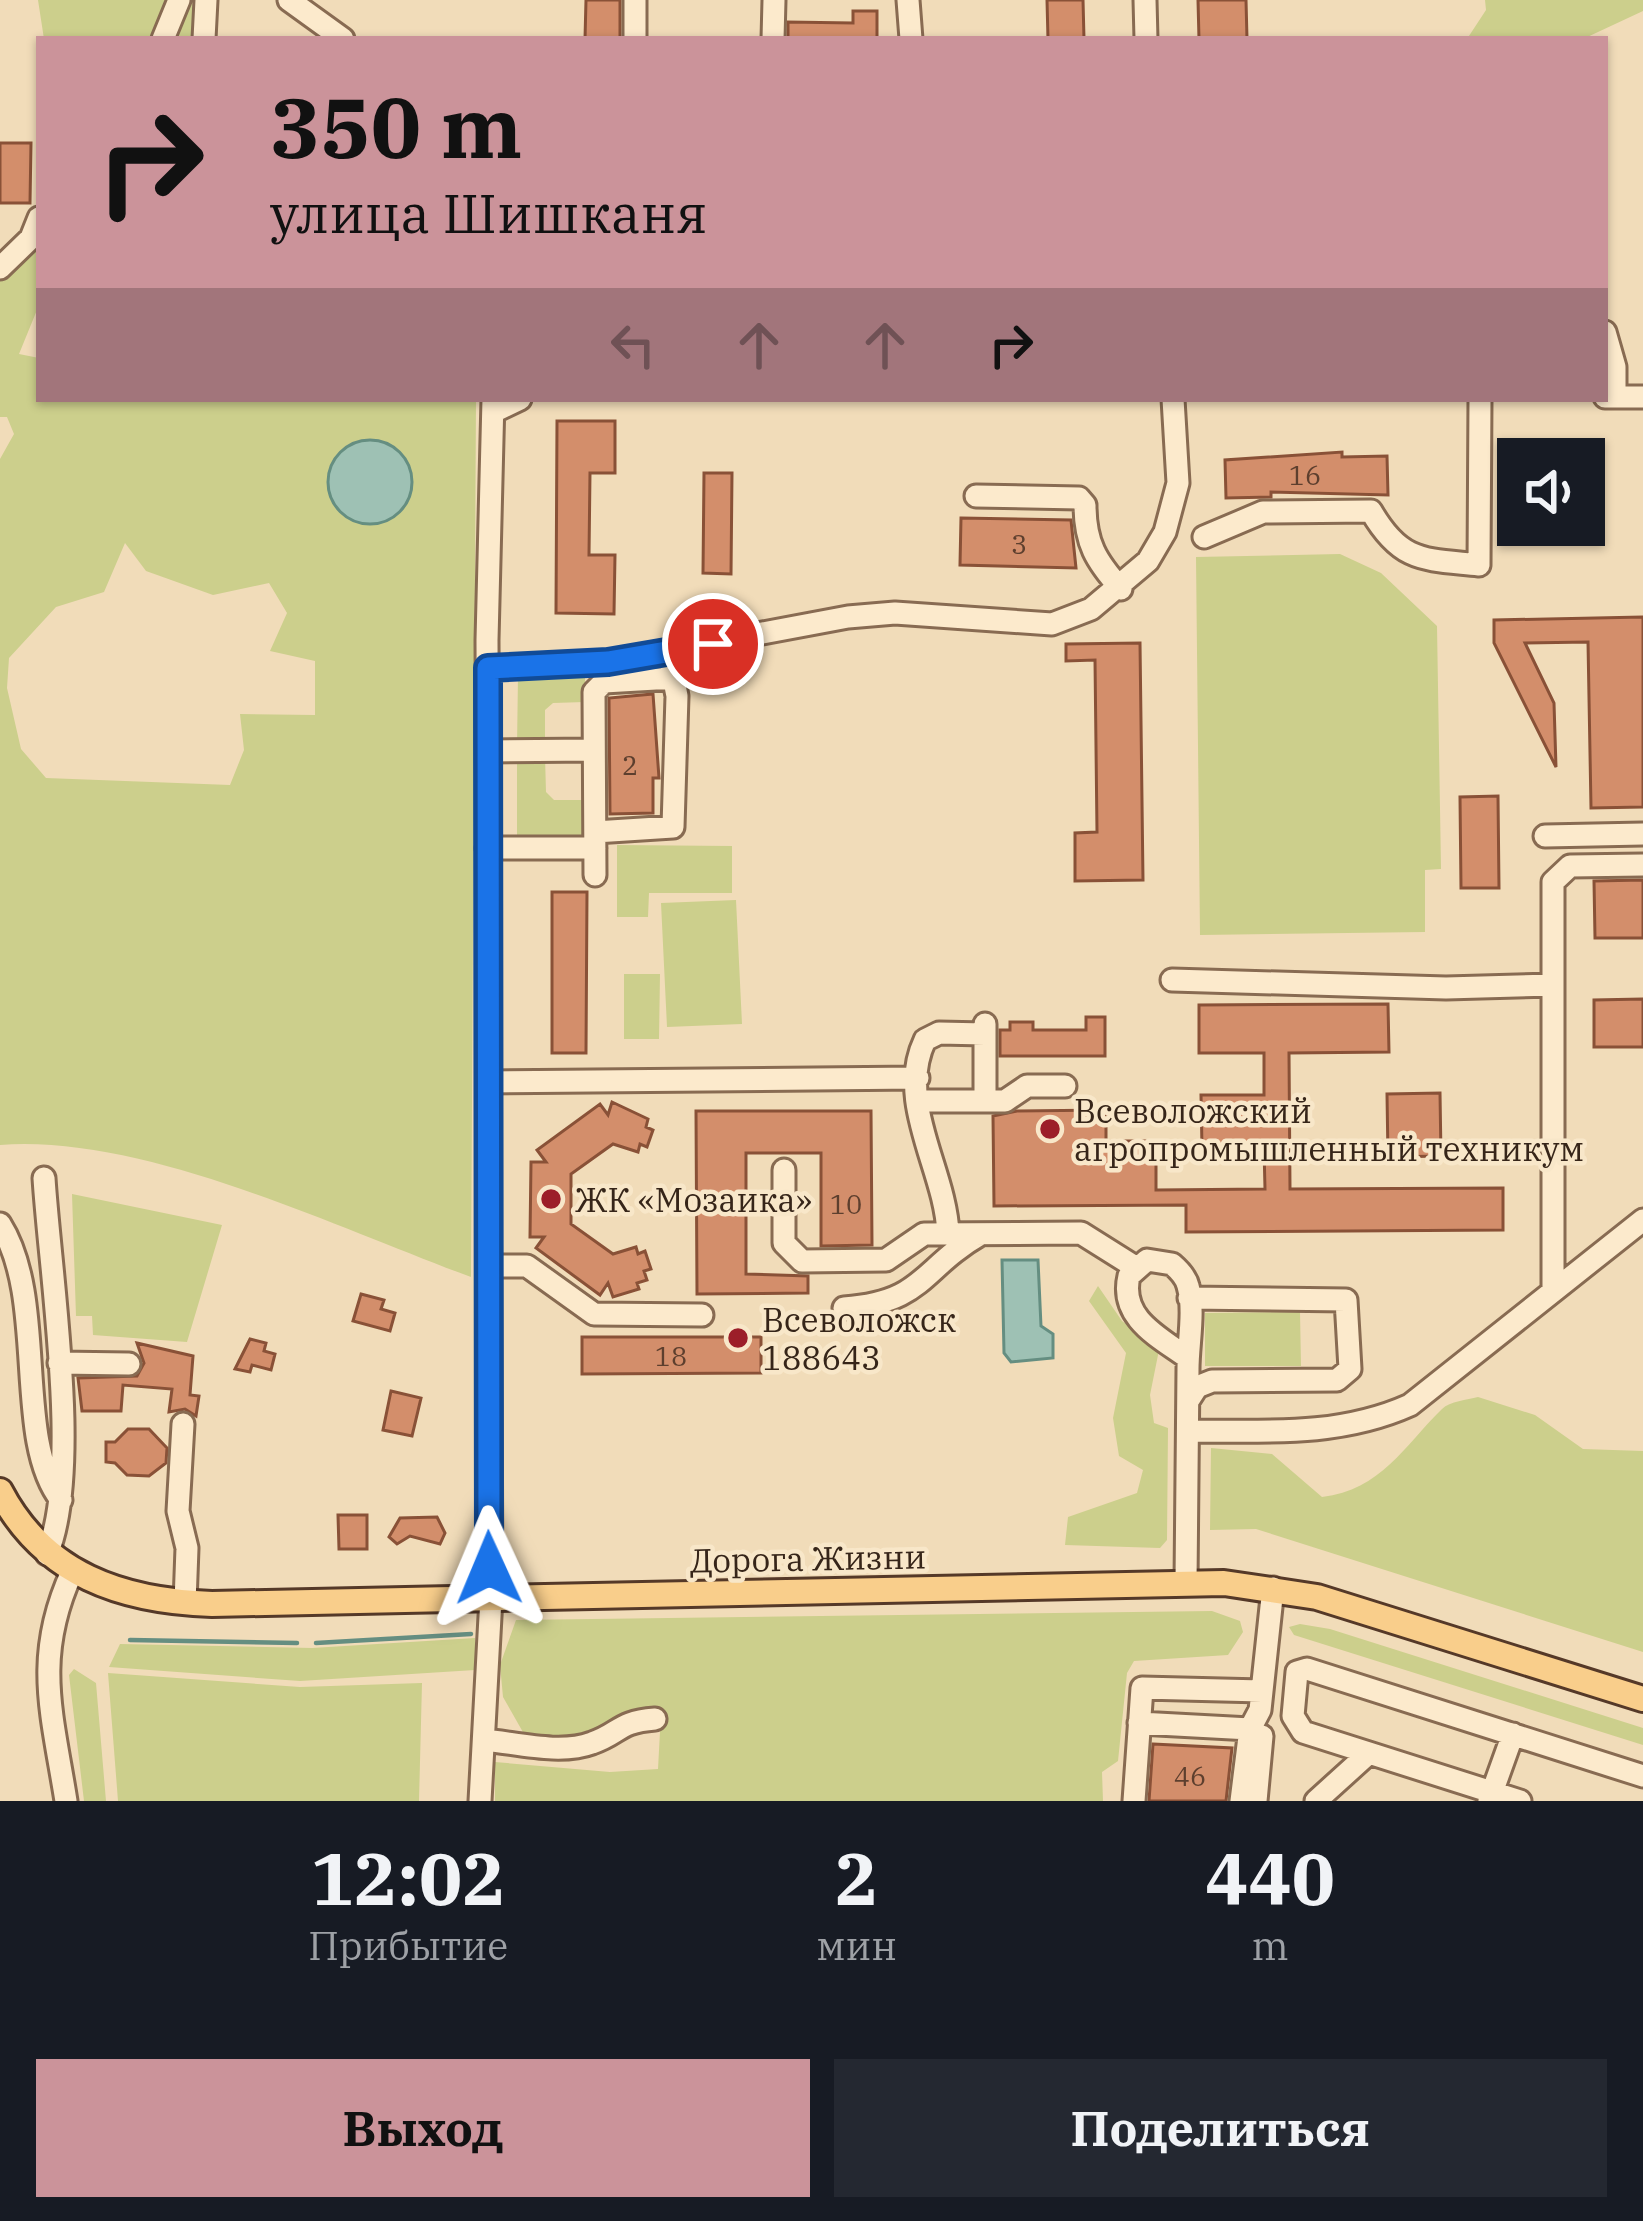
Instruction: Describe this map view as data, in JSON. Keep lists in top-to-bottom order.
{
  "streets": {
    "main road": ["Дорога Жизни"]
  },
  "places": ["Всеволожский агропромышленный техникум", "ЖК «Мозаика»", "Всеволожск 188643"],
  "house_numbers": [
    "16",
    "3",
    "2",
    "10",
    "18",
    "46"
  ],
  "page": {
    "turn": ["350 m", "улица Шишканя"],
    "eta": [
      "12:02",
      "Прибытие",
      "2",
      "мин",
      "440",
      "m"
    ],
    "buttons": ["Выход", "Поделиться"]
  }
}
